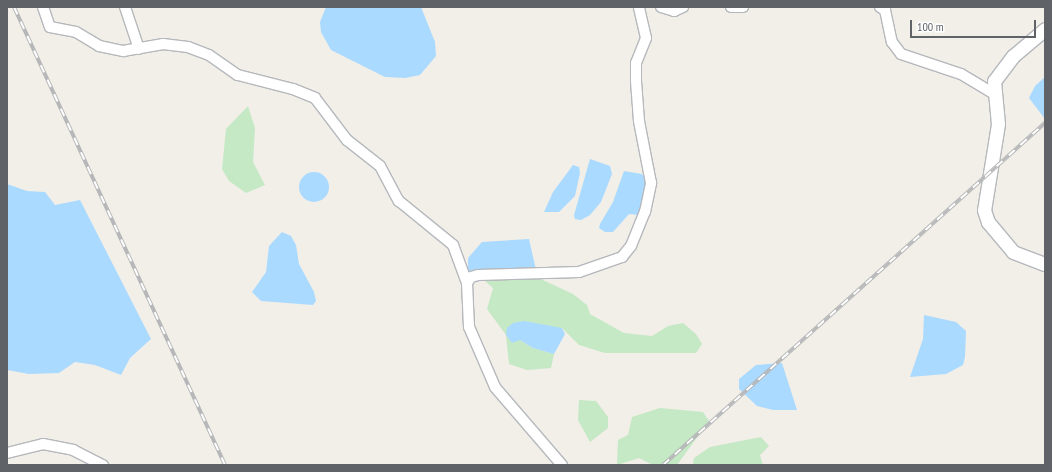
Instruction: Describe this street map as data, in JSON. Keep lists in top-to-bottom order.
{
  "scale_bar": "100 m"
}
